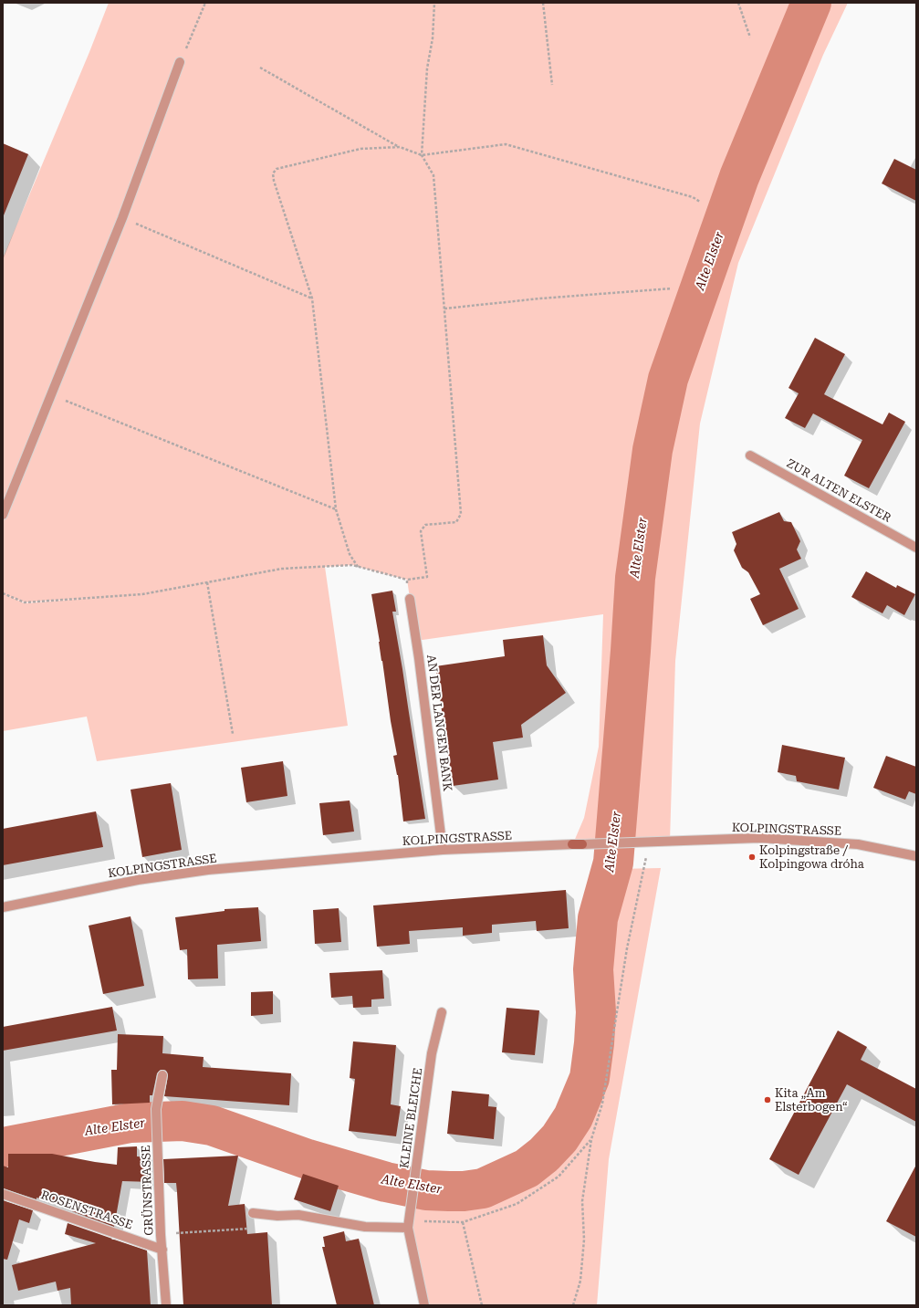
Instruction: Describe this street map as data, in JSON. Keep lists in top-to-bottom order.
{
  "streets": {
    "street": [
      "ZUR ALTEN ELSTER",
      "AN DER LANGEN BANK",
      "KOLPINGSTRASSE",
      "KLEINE BLEICHE",
      "GRÜNSTRASSE",
      "ROSENSTRASSE"
    ]
  },
  "crossings": [
    ["AN DER LANGEN BANK", "KOLPINGSTRASSE"],
    ["GRÜNSTRASSE", "ROSENSTRASSE"]
  ],
  "water": ["Alte Elster"],
  "places": ["Kolpingstraße / Kolpingowa dróha", "Kita „Am Elsterbogen“"]
}
